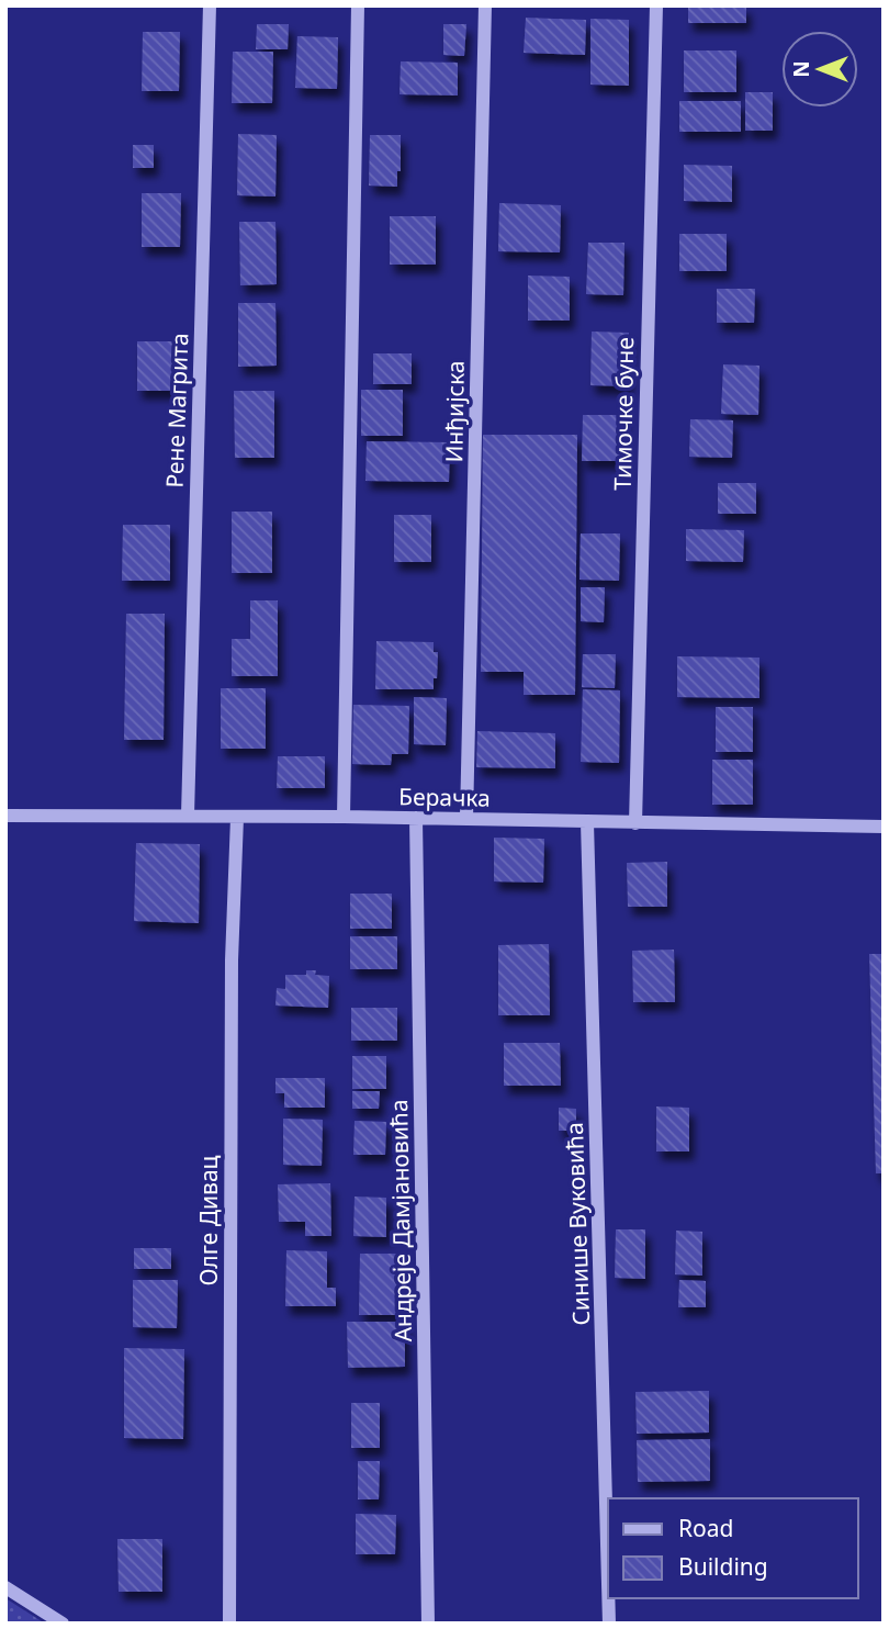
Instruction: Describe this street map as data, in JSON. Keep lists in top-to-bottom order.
{
  "streets": {
    "street": [
      "Рене Магрита",
      "Инђијска",
      "Тимочке буне",
      "Берачка",
      "Олге Дивац",
      "Андреје Дамјановића",
      "Синише Вуковића"
    ]
  },
  "crossings": [
    ["Рене Магрита", "Берачка"],
    ["Инђијска", "Берачка"],
    ["Тимочке буне", "Берачка"],
    ["Берачка", "Олге Дивац"],
    ["Берачка", "Андреје Дамјановића"],
    ["Берачка", "Синише Вуковића"]
  ],
  "legend": ["Road", "Building"],
  "north": "left"
}
